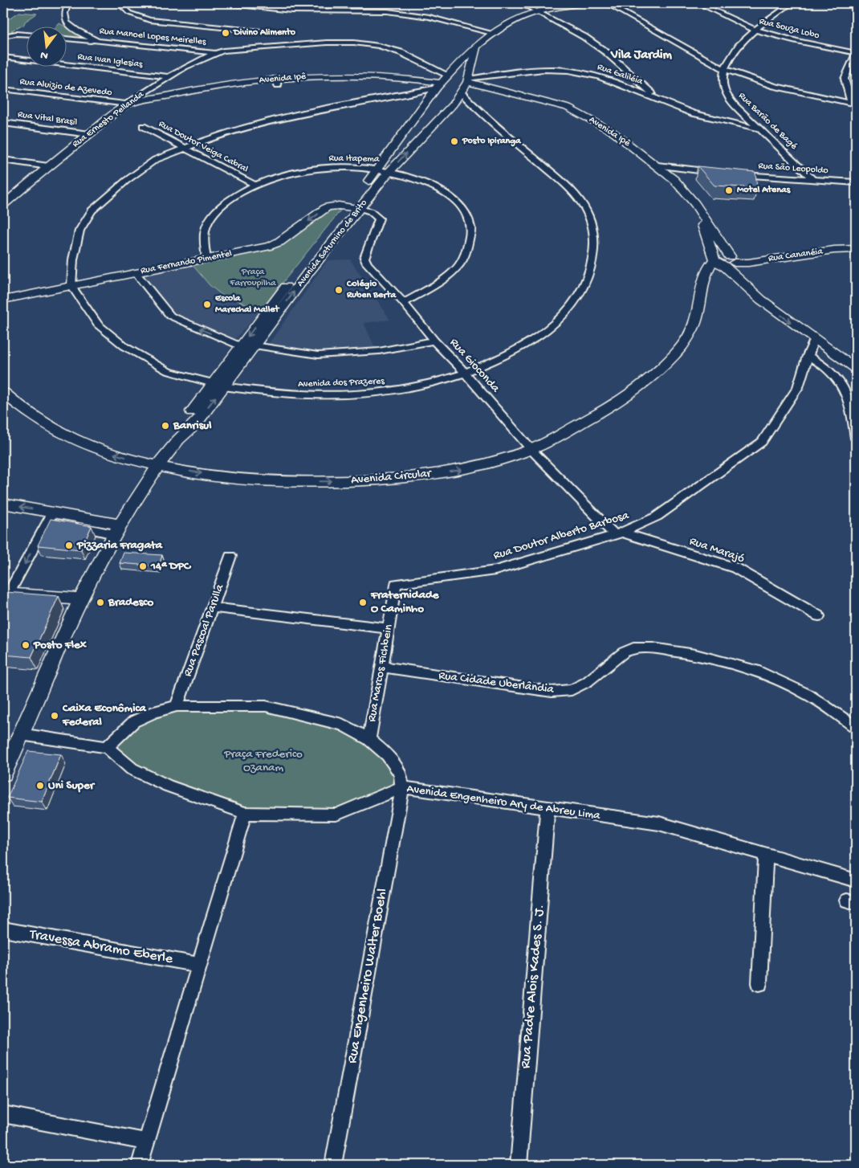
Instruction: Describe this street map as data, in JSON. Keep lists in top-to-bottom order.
{
  "streets": {
    "main road": [
      "Avenida Ipê",
      "Rua Ernesto Pellanda",
      "Avenida Saturnino de Brito",
      "Rua Cananéia",
      "Rua Fernando Pimentel",
      "Avenida Circular"
    ],
    "street": [
      "Rua Souza Lobo",
      "Rua Manoel Lopes Meirelles",
      "Rua Ivan Iglesias",
      "Rua Galiléia",
      "Rua Aluizio de Azevedo",
      "Rua Vital Brasil",
      "Rua Barão de Bagé",
      "Rua Doutor Veiga Cabral",
      "Rua Itapema",
      "Rua São Leopoldo",
      "Rua Gioconda",
      "Avenida dos Prazeres",
      "Rua Doutor Alberto Barbosa",
      "Rua Marajó",
      "Rua Pascoal Parulla",
      "Rua Marcos Fichbein",
      "Rua Cidade Uberlândia",
      "Avenida Engenheiro Ary de Abreu Lima",
      "Travessa Abramo Eberle",
      "Rua Engenheiro Walter Boehl",
      "Rua Padre Alois Kades S. J."
    ]
  },
  "crossings": [
    ["Rua Manoel Lopes Meirelles", "Rua Ernesto Pellanda"],
    ["Rua Ivan Iglesias", "Rua Ernesto Pellanda"],
    ["Rua Galiléia", "Avenida Ipê"],
    ["Rua Galiléia", "Rua Barão de Bagé"],
    ["Rua Galiléia", "Avenida Saturnino de Brito"],
    ["Rua Galiléia", "Avenida dos Prazeres"],
    ["Avenida Ipê", "Rua Aluizio de Azevedo"],
    ["Avenida Ipê", "Rua Ernesto Pellanda"],
    ["Avenida Ipê", "Avenida Saturnino de Brito"],
    ["Avenida Ipê", "Rua Cananéia"],
    ["Avenida Ipê", "Avenida dos Prazeres"],
    ["Avenida Ipê", "Avenida Circular"],
    ["Rua Aluizio de Azevedo", "Rua Ernesto Pellanda"],
    ["Rua Vital Brasil", "Rua Ernesto Pellanda"],
    ["Rua Ernesto Pellanda", "Avenida Saturnino de Brito"],
    ["Rua Barão de Bagé", "Rua São Leopoldo"],
    ["Rua Doutor Veiga Cabral", "Rua Itapema"],
    ["Rua Itapema", "Avenida Saturnino de Brito"],
    ["Rua Itapema", "Rua Fernando Pimentel"],
    ["Rua Itapema", "Rua Gioconda"],
    ["Avenida Saturnino de Brito", "Rua Fernando Pimentel"],
    ["Avenida Saturnino de Brito", "Rua Gioconda"],
    ["Avenida Saturnino de Brito", "Avenida dos Prazeres"],
    ["Avenida Saturnino de Brito", "Avenida Circular"],
    ["Rua Cananéia", "Avenida Circular"],
    ["Rua Fernando Pimentel", "Rua Gioconda"],
    ["Rua Fernando Pimentel", "Avenida dos Prazeres"],
    ["Rua Gioconda", "Avenida dos Prazeres"],
    ["Rua Gioconda", "Avenida Circular"],
    ["Rua Gioconda", "Rua Doutor Alberto Barbosa"],
    ["Rua Gioconda", "Rua Marajó"],
    ["Rua Doutor Alberto Barbosa", "Rua Marajó"],
    ["Rua Doutor Alberto Barbosa", "Rua Marcos Fichbein"],
    ["Rua Marcos Fichbein", "Rua Cidade Uberlândia"],
    ["Avenida Engenheiro Ary de Abreu Lima", "Rua Engenheiro Walter Boehl"],
    ["Avenida Engenheiro Ary de Abreu Lima", "Rua Padre Alois Kades S. J."]
  ],
  "one_way": ["Rua Fernando Pimentel"],
  "districts": ["Vila Jardim"],
  "parks": ["Praça Farroupilha", "Praça Frederico Ozanam"],
  "places": [
    "Divino Alimento",
    "Posto Ipiranga",
    "Motel Atenas",
    "Colégio Ruben Berta",
    "Escola Marechal Mallet",
    "Banrisul",
    "Pizzaria Fragata",
    "14ª DPC",
    "Bradesco",
    "Fraternidade O Caminho",
    "Posto Flex",
    "Caixa Econômica Federal",
    "Uni Super"
  ],
  "north": "bottom"
}
